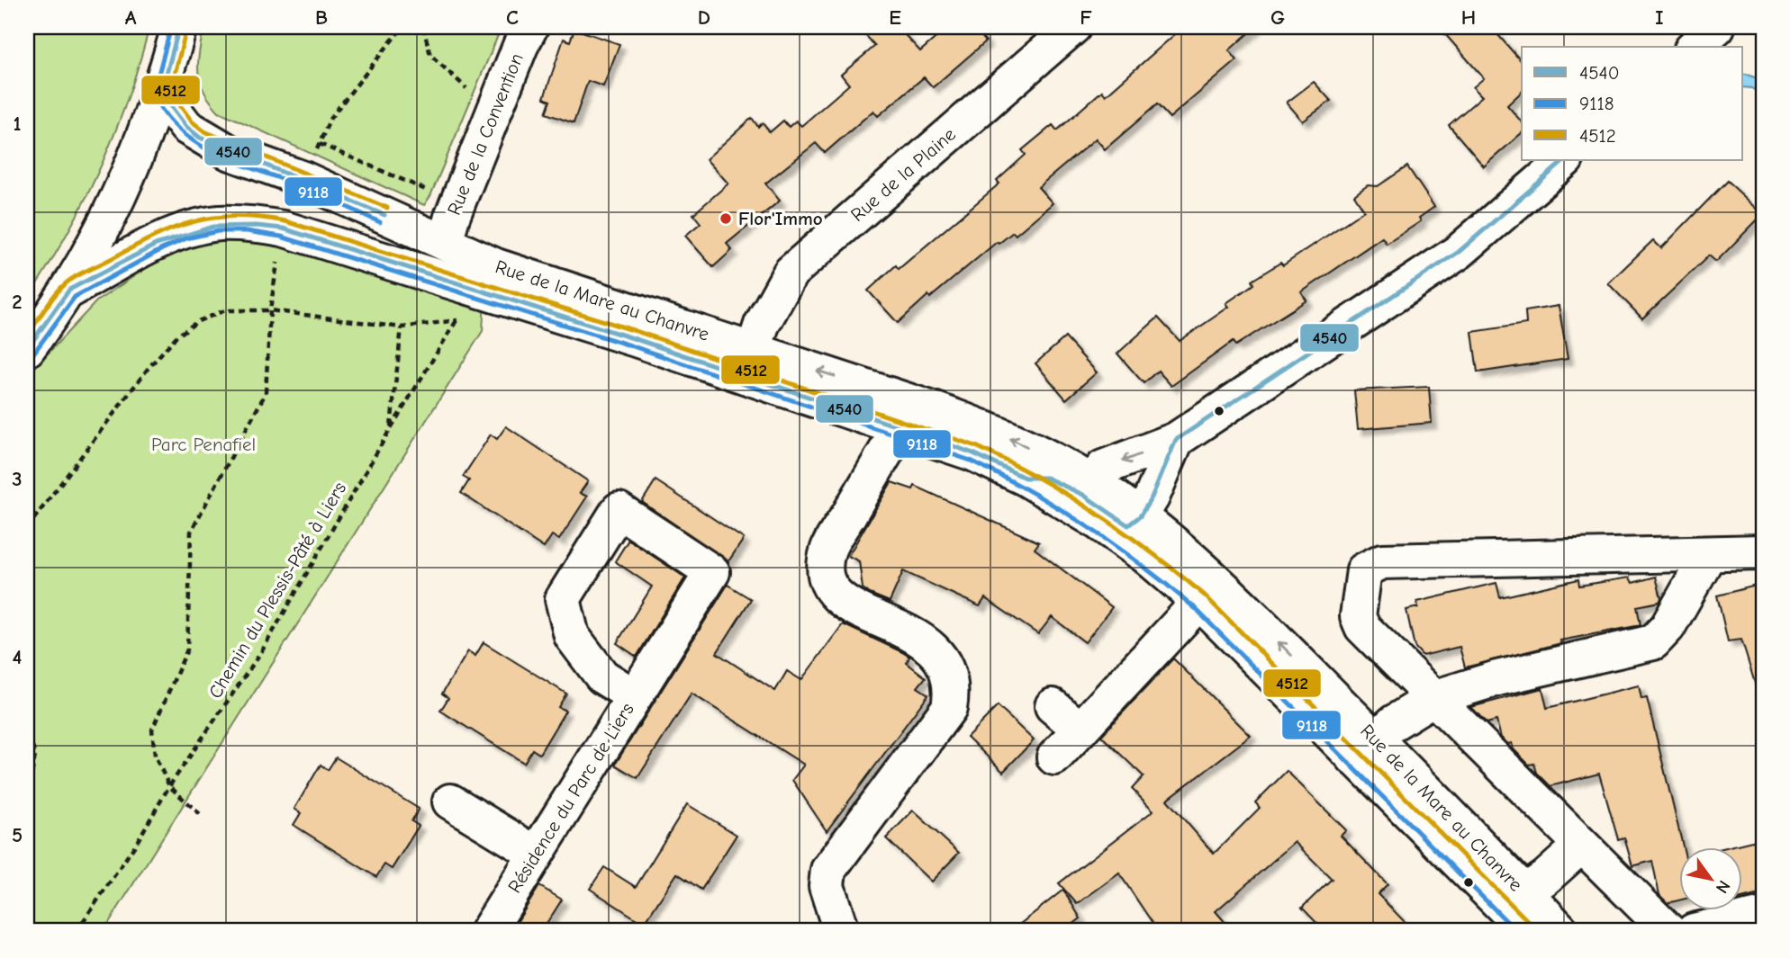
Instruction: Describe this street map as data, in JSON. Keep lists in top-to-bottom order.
{
  "streets": {
    "main road": [
      "Rue de la Convention",
      "Rue de la Plaine",
      "Rue de la Mare au Chanvre",
      "Résidence du Parc de Liers"
    ],
    "path": ["Chemin du Plessis-Pâté à Liers"]
  },
  "crossings": [
    ["Rue de la Convention", "Rue de la Mare au Chanvre"],
    ["Rue de la Plaine", "Rue de la Mare au Chanvre"],
    ["Rue de la Mare au Chanvre", "Chemin du Plessis-Pâté à Liers"]
  ],
  "parks": ["Parc Penafiel"],
  "places": ["Flor'Immo"],
  "lines": ["transit line 4540", "transit line 9118", "transit line 4512"],
  "legend": ["4540", "9118", "4512"],
  "north": "bottom right",
  "grid": {
    "columns": [
      "A",
      "B",
      "C",
      "D",
      "E",
      "F",
      "G",
      "H",
      "I"
    ],
    "rows": [
      "1",
      "2",
      "3",
      "4",
      "5"
    ]
  }
}
